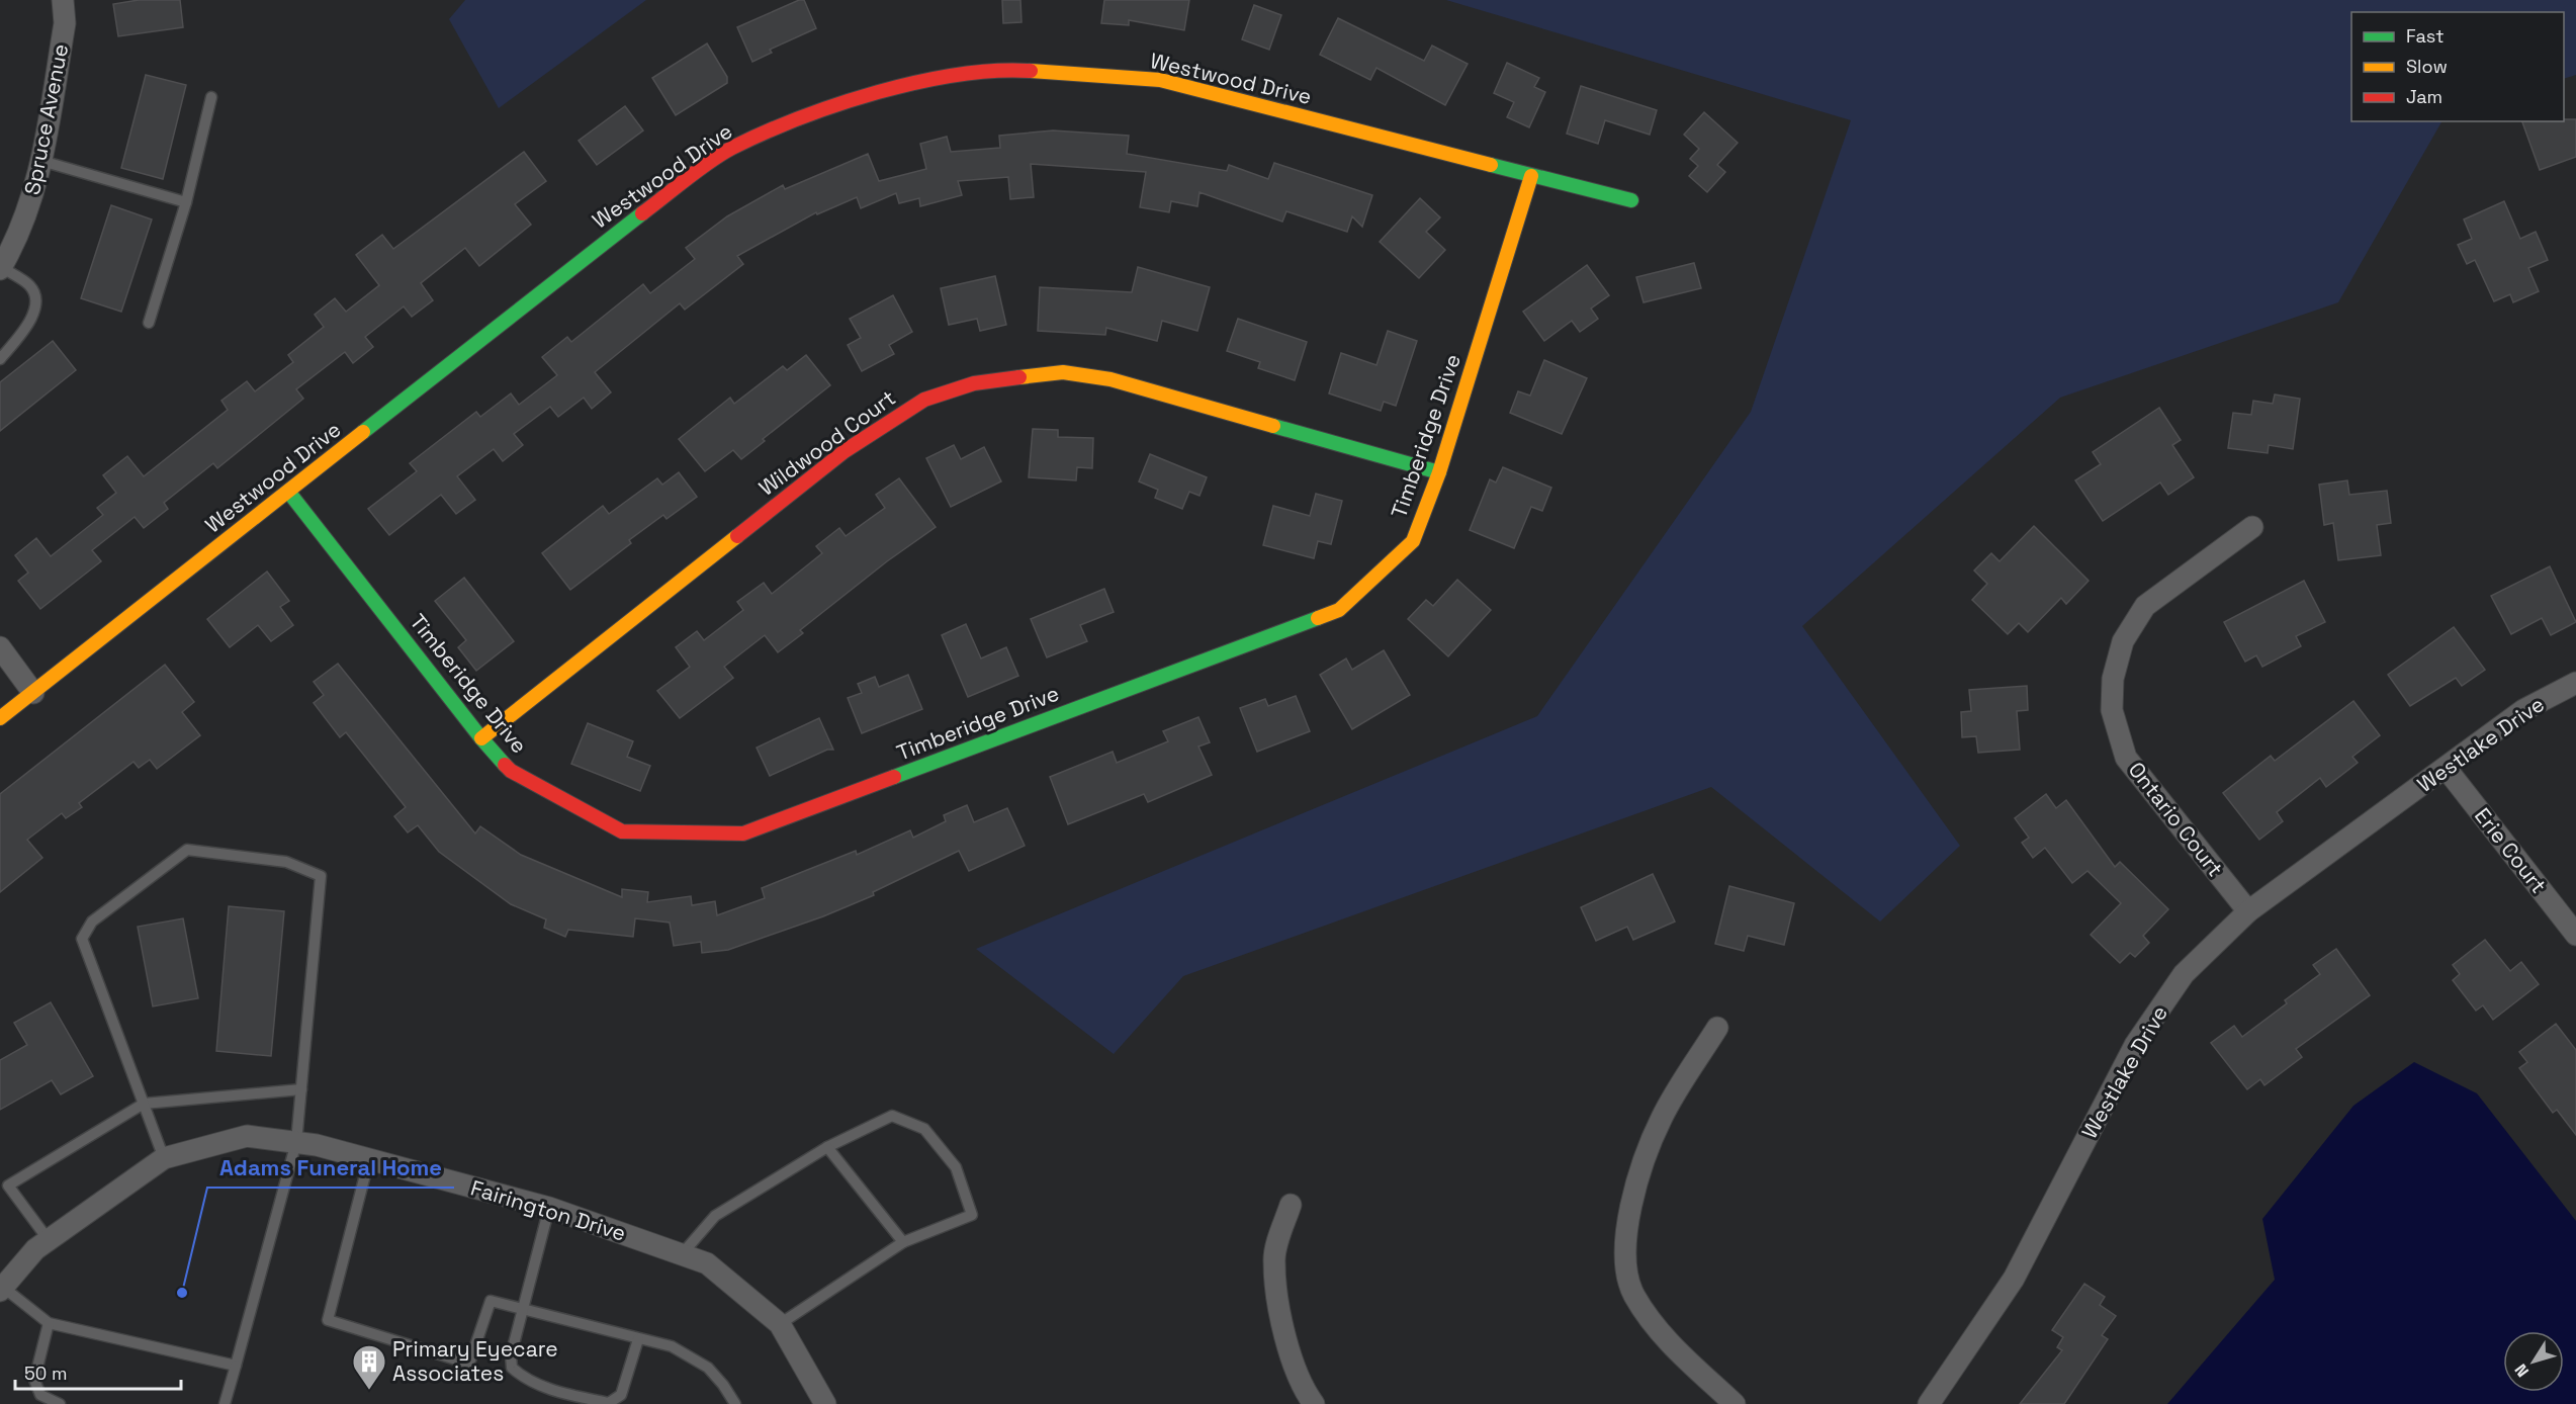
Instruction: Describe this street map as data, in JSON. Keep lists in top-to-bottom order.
{
  "streets": {
    "street": [
      "Westwood Drive",
      "Spruce Avenue",
      "Timberidge Drive",
      "Wildwood Court",
      "Westlake Drive",
      "Ontario Court",
      "Erie Court",
      "Fairington Drive"
    ]
  },
  "crossings": [
    ["Westwood Drive", "Timberidge Drive"],
    ["Timberidge Drive", "Wildwood Court"],
    ["Westlake Drive", "Ontario Court"],
    ["Westlake Drive", "Erie Court"]
  ],
  "places": {
    "other": ["Adams Funeral Home"],
    "building": ["Primary Eyecare Associates"]
  },
  "legend": ["Fast", "Slow", "Jam"],
  "scale_bar": "50 m",
  "north": "bottom left"
}
